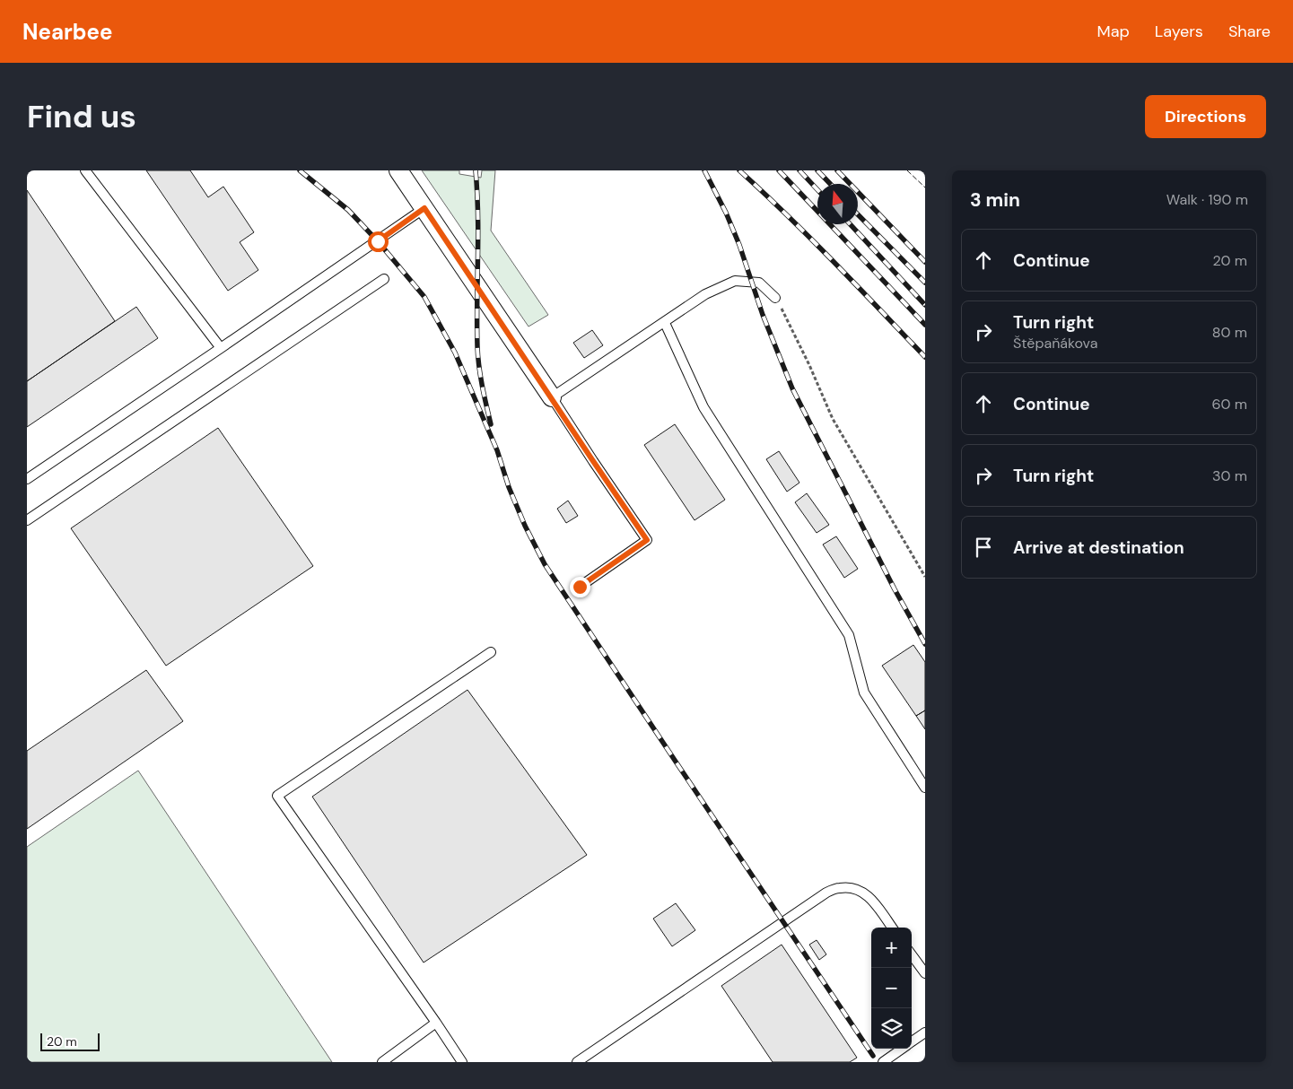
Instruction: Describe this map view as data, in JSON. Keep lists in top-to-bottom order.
{
  "scale_bar": "20 m",
  "north": "top",
  "page": {
    "header": "Nearbee",
    "nav": ["Map", "Layers", "Share"],
    "buttons": "Directions",
    "title": "Find us",
    "heading": ["3 min", "Walk · 190 m"],
    "list": [
      ["Continue", "20 m"],
      ["Turn right", "Štěpaňákova", "80 m"],
      ["Continue", "60 m"],
      ["Turn right", "30 m"],
      "Arrive at destination"
    ],
    "map_buttons": ["+", "−"],
    "scale": "20 m"
  }
}
